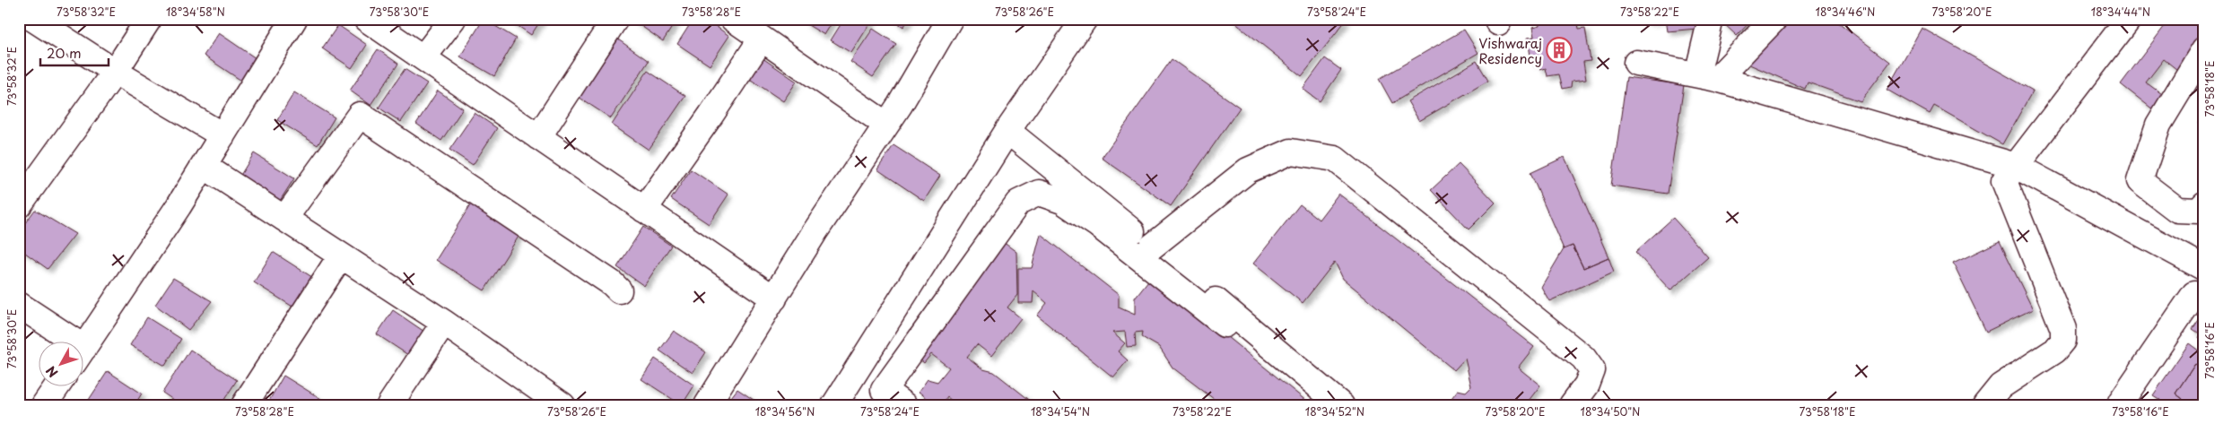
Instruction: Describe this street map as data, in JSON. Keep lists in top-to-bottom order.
{
  "places": {
    "building": ["Vishwaraj Residency"]
  },
  "scale_bar": "20 m",
  "north": "bottom left",
  "coordinates": [
    "73°58'32\"E",
    "18°34'58\"N",
    "73°58'30\"E",
    "73°58'28\"E",
    "73°58'26\"E",
    "73°58'24\"E",
    "73°58'22\"E",
    "18°34'46\"N",
    "73°58'20\"E",
    "18°34'44\"N",
    "73°58'18\"E",
    "73°58'16\"E",
    "18°34'56\"N",
    "18°34'54\"N",
    "18°34'52\"N",
    "18°34'50\"N"
  ]
}
